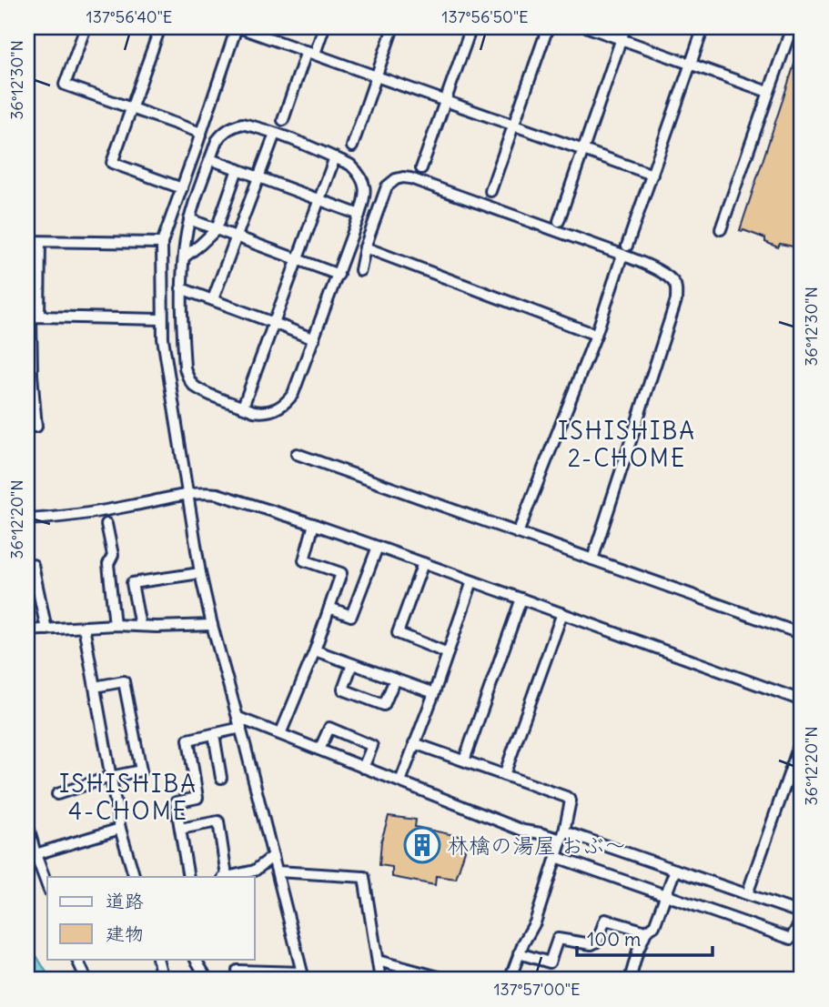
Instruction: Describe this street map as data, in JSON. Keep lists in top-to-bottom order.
{
  "districts": ["ISHISHIBA 2-CHOME", "ISHISHIBA 4-CHOME"],
  "places": {
    "building": ["林檎の湯屋 おぶ～"]
  },
  "legend": ["道路", "建物"],
  "scale_bar": "100 m",
  "coordinates": [
    "137°56'40\"E",
    "137°56'50\"E",
    "36°12'30\"N",
    "36°12'20\"N",
    "137°57'00\"E"
  ]
}
